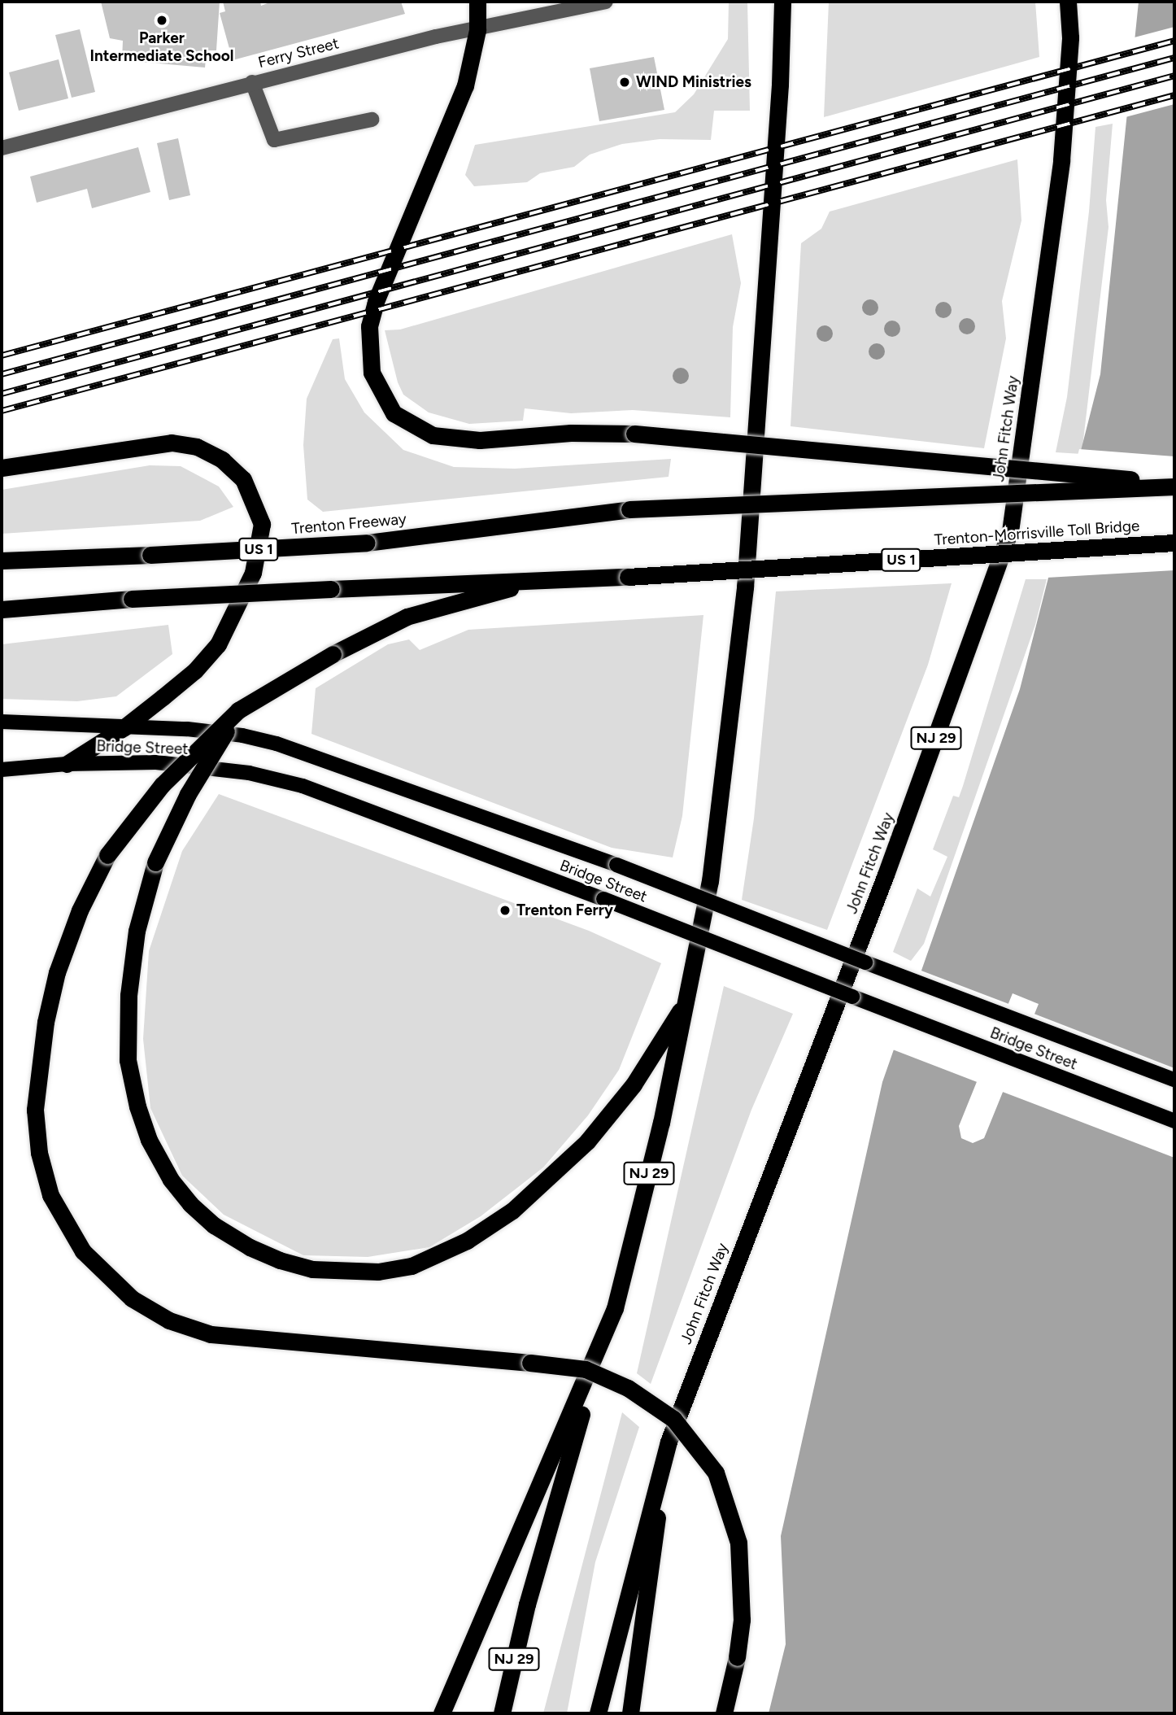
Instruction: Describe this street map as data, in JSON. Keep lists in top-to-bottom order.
{
  "streets": {
    "highway": [
      "John Fitch Way",
      "Trenton Freeway",
      "Trenton-Morrisville Toll Bridge",
      "US 1",
      "NJ 29"
    ],
    "main road": ["Bridge Street"],
    "street": ["Ferry Street"]
  },
  "crossings": [
    ["Trenton-Morrisville Toll Bridge", "US 1"]
  ],
  "places": ["Parker Intermediate School", "WIND Ministries", "Trenton Ferry"]
}
